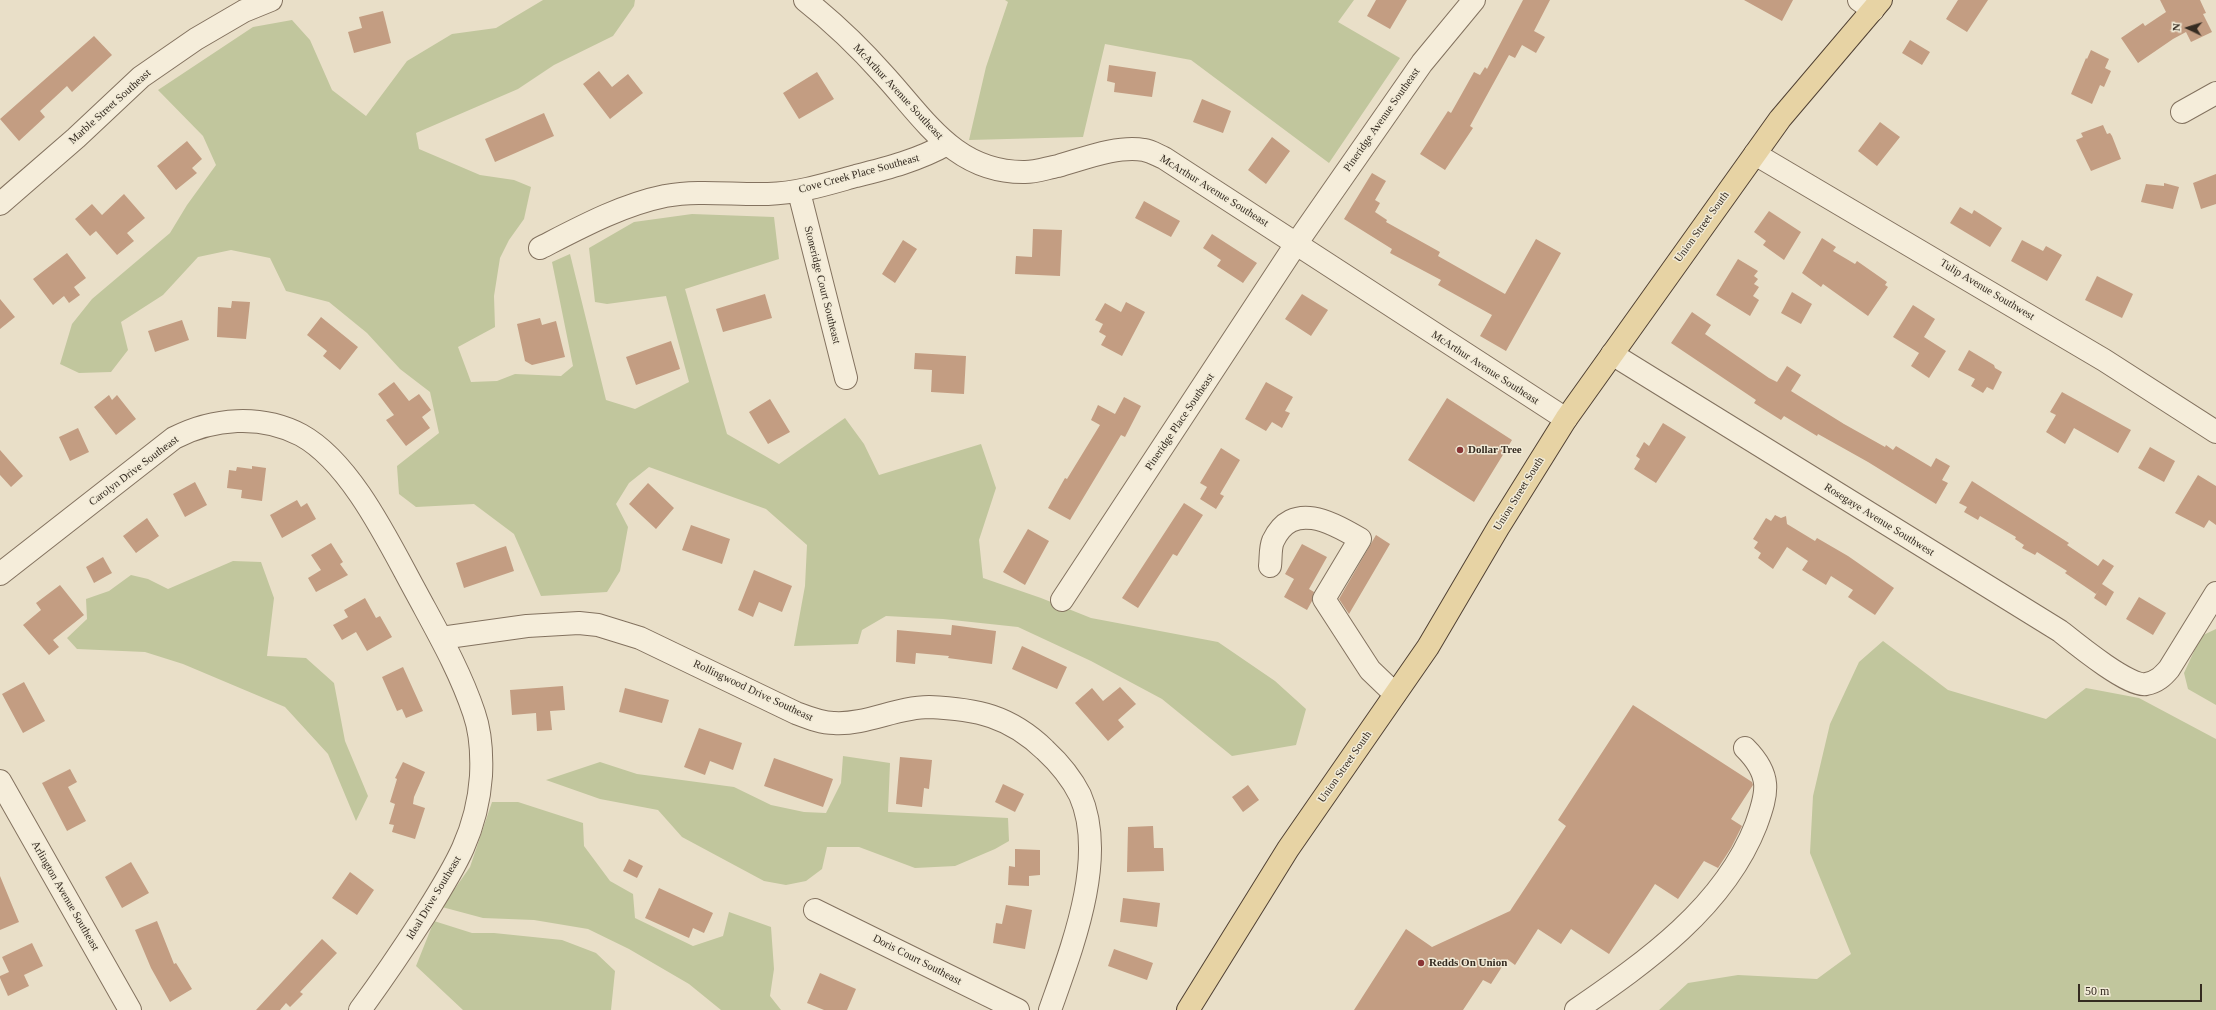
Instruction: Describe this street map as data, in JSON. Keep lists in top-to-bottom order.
{
  "streets": {
    "main road": ["Union Street South"],
    "street": [
      "McArthur Avenue Southeast",
      "Marble Street Southeast",
      "Pineridge Avenue Southeast",
      "Cove Creek Place Southeast",
      "Stoneridge Court Southeast",
      "Tulip Avenue Southwest",
      "Pineridge Place Southeast",
      "Carolyn Drive Southeast",
      "Rosegaye Avenue Southwest",
      "Rollingwood Drive Southeast",
      "Arlington Avenue Southeast",
      "Ideal Drive Southeast",
      "Doris Court Southeast"
    ]
  },
  "crossings": [
    ["McArthur Avenue Southeast", "Pineridge Avenue Southeast"],
    ["McArthur Avenue Southeast", "Cove Creek Place Southeast"],
    ["McArthur Avenue Southeast", "Union Street South"],
    ["McArthur Avenue Southeast", "Pineridge Place Southeast"],
    ["Pineridge Avenue Southeast", "Pineridge Place Southeast"],
    ["Cove Creek Place Southeast", "Stoneridge Court Southeast"],
    ["Union Street South", "Tulip Avenue Southwest"],
    ["Union Street South", "Rosegaye Avenue Southwest"],
    ["Carolyn Drive Southeast", "Rollingwood Drive Southeast"],
    ["Carolyn Drive Southeast", "Ideal Drive Southeast"],
    ["Rollingwood Drive Southeast", "Ideal Drive Southeast"]
  ],
  "places": ["Dollar Tree", "Redds On Union"],
  "scale_bar": "50 m",
  "north": "left"
}
